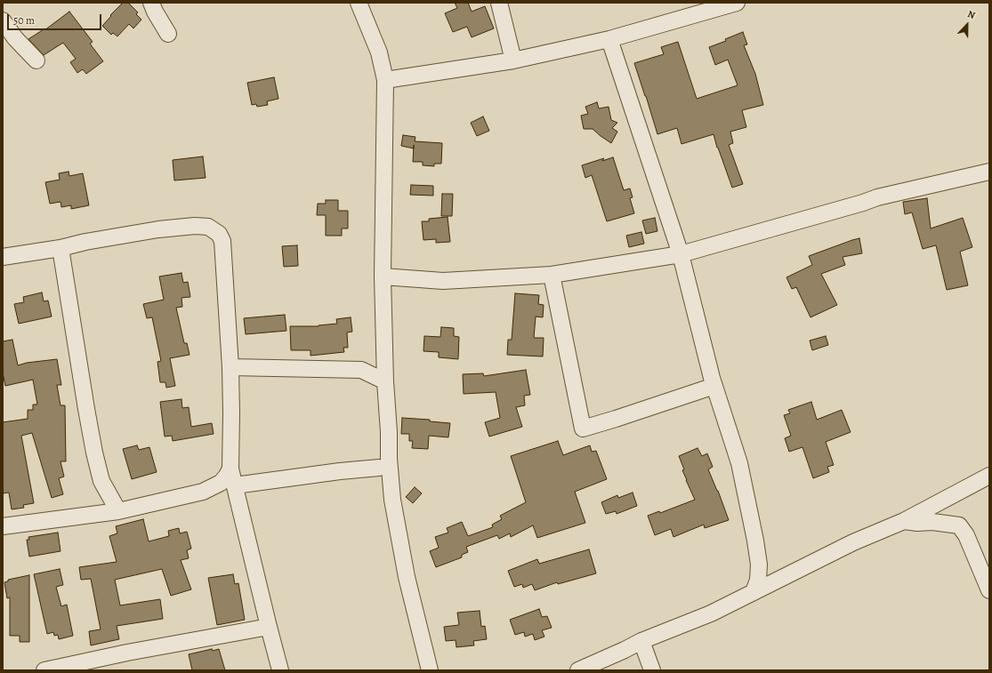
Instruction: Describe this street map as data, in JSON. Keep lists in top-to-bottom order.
{
  "scale_bar": "50 m",
  "north": "top"
}
